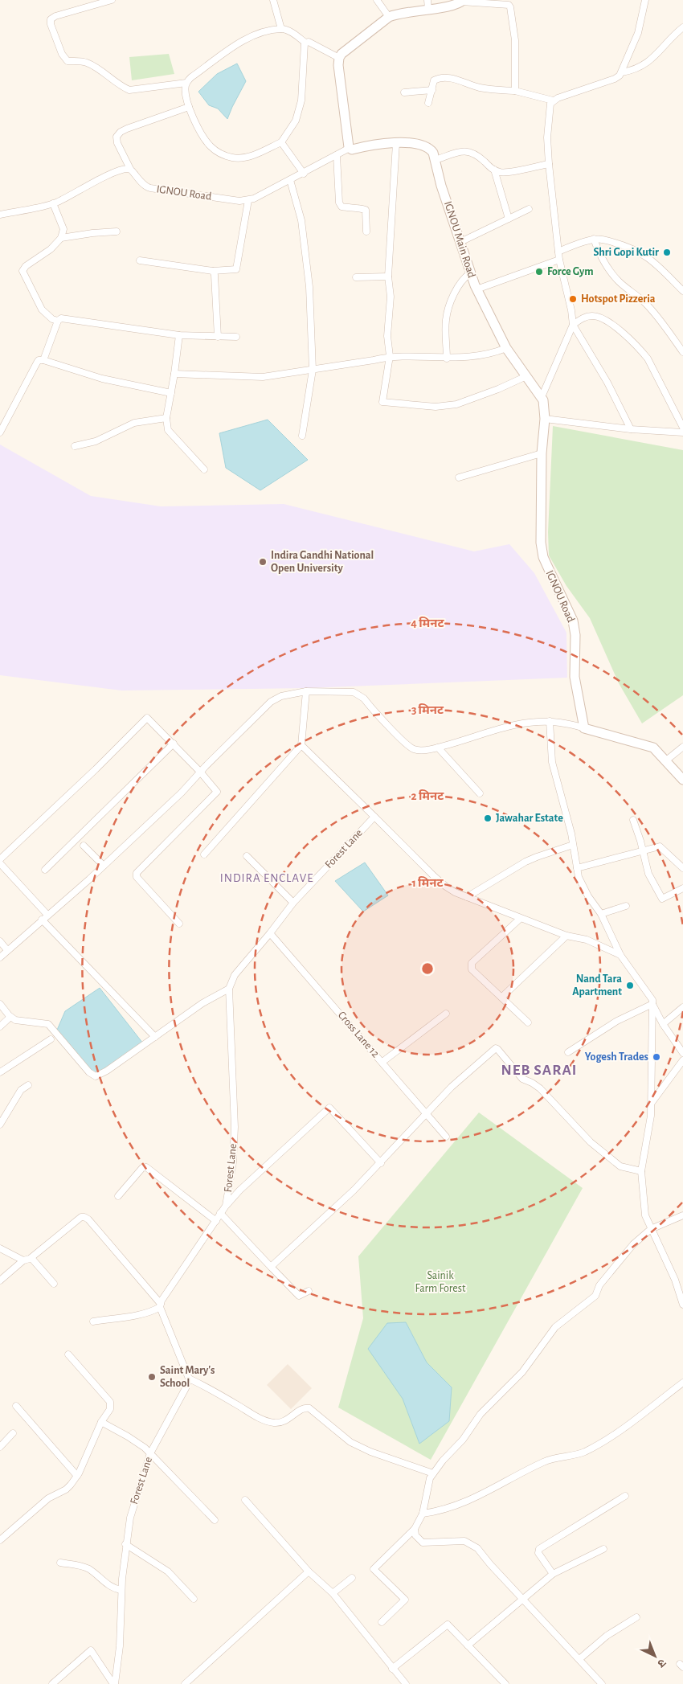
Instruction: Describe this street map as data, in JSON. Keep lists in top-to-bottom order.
{
  "streets": {
    "street": [
      "IGNOU Road",
      "IGNOU Main Road",
      "Forest Lane",
      "Cross Lane 12"
    ]
  },
  "crossings": [
    ["IGNOU Road", "IGNOU Main Road"],
    ["Forest Lane", "Cross Lane 12"]
  ],
  "districts": ["INDIRA ENCLAVE", "NEB SARAI"],
  "parks": ["Sainik Farm Forest"],
  "places": [
    "Shri Gopi Kutir",
    "Force Gym",
    "Hotspot Pizzeria",
    "Indira Gandhi National Open University",
    "Jawahar Estate",
    "Nand Tara Apartment",
    "Yogesh Trades",
    "Saint Mary's School"
  ],
  "north": "bottom right",
  "rings": [
    "4 मिनट",
    "3 मिनट",
    "2 मिनट",
    "1 मिनट"
  ]
}
